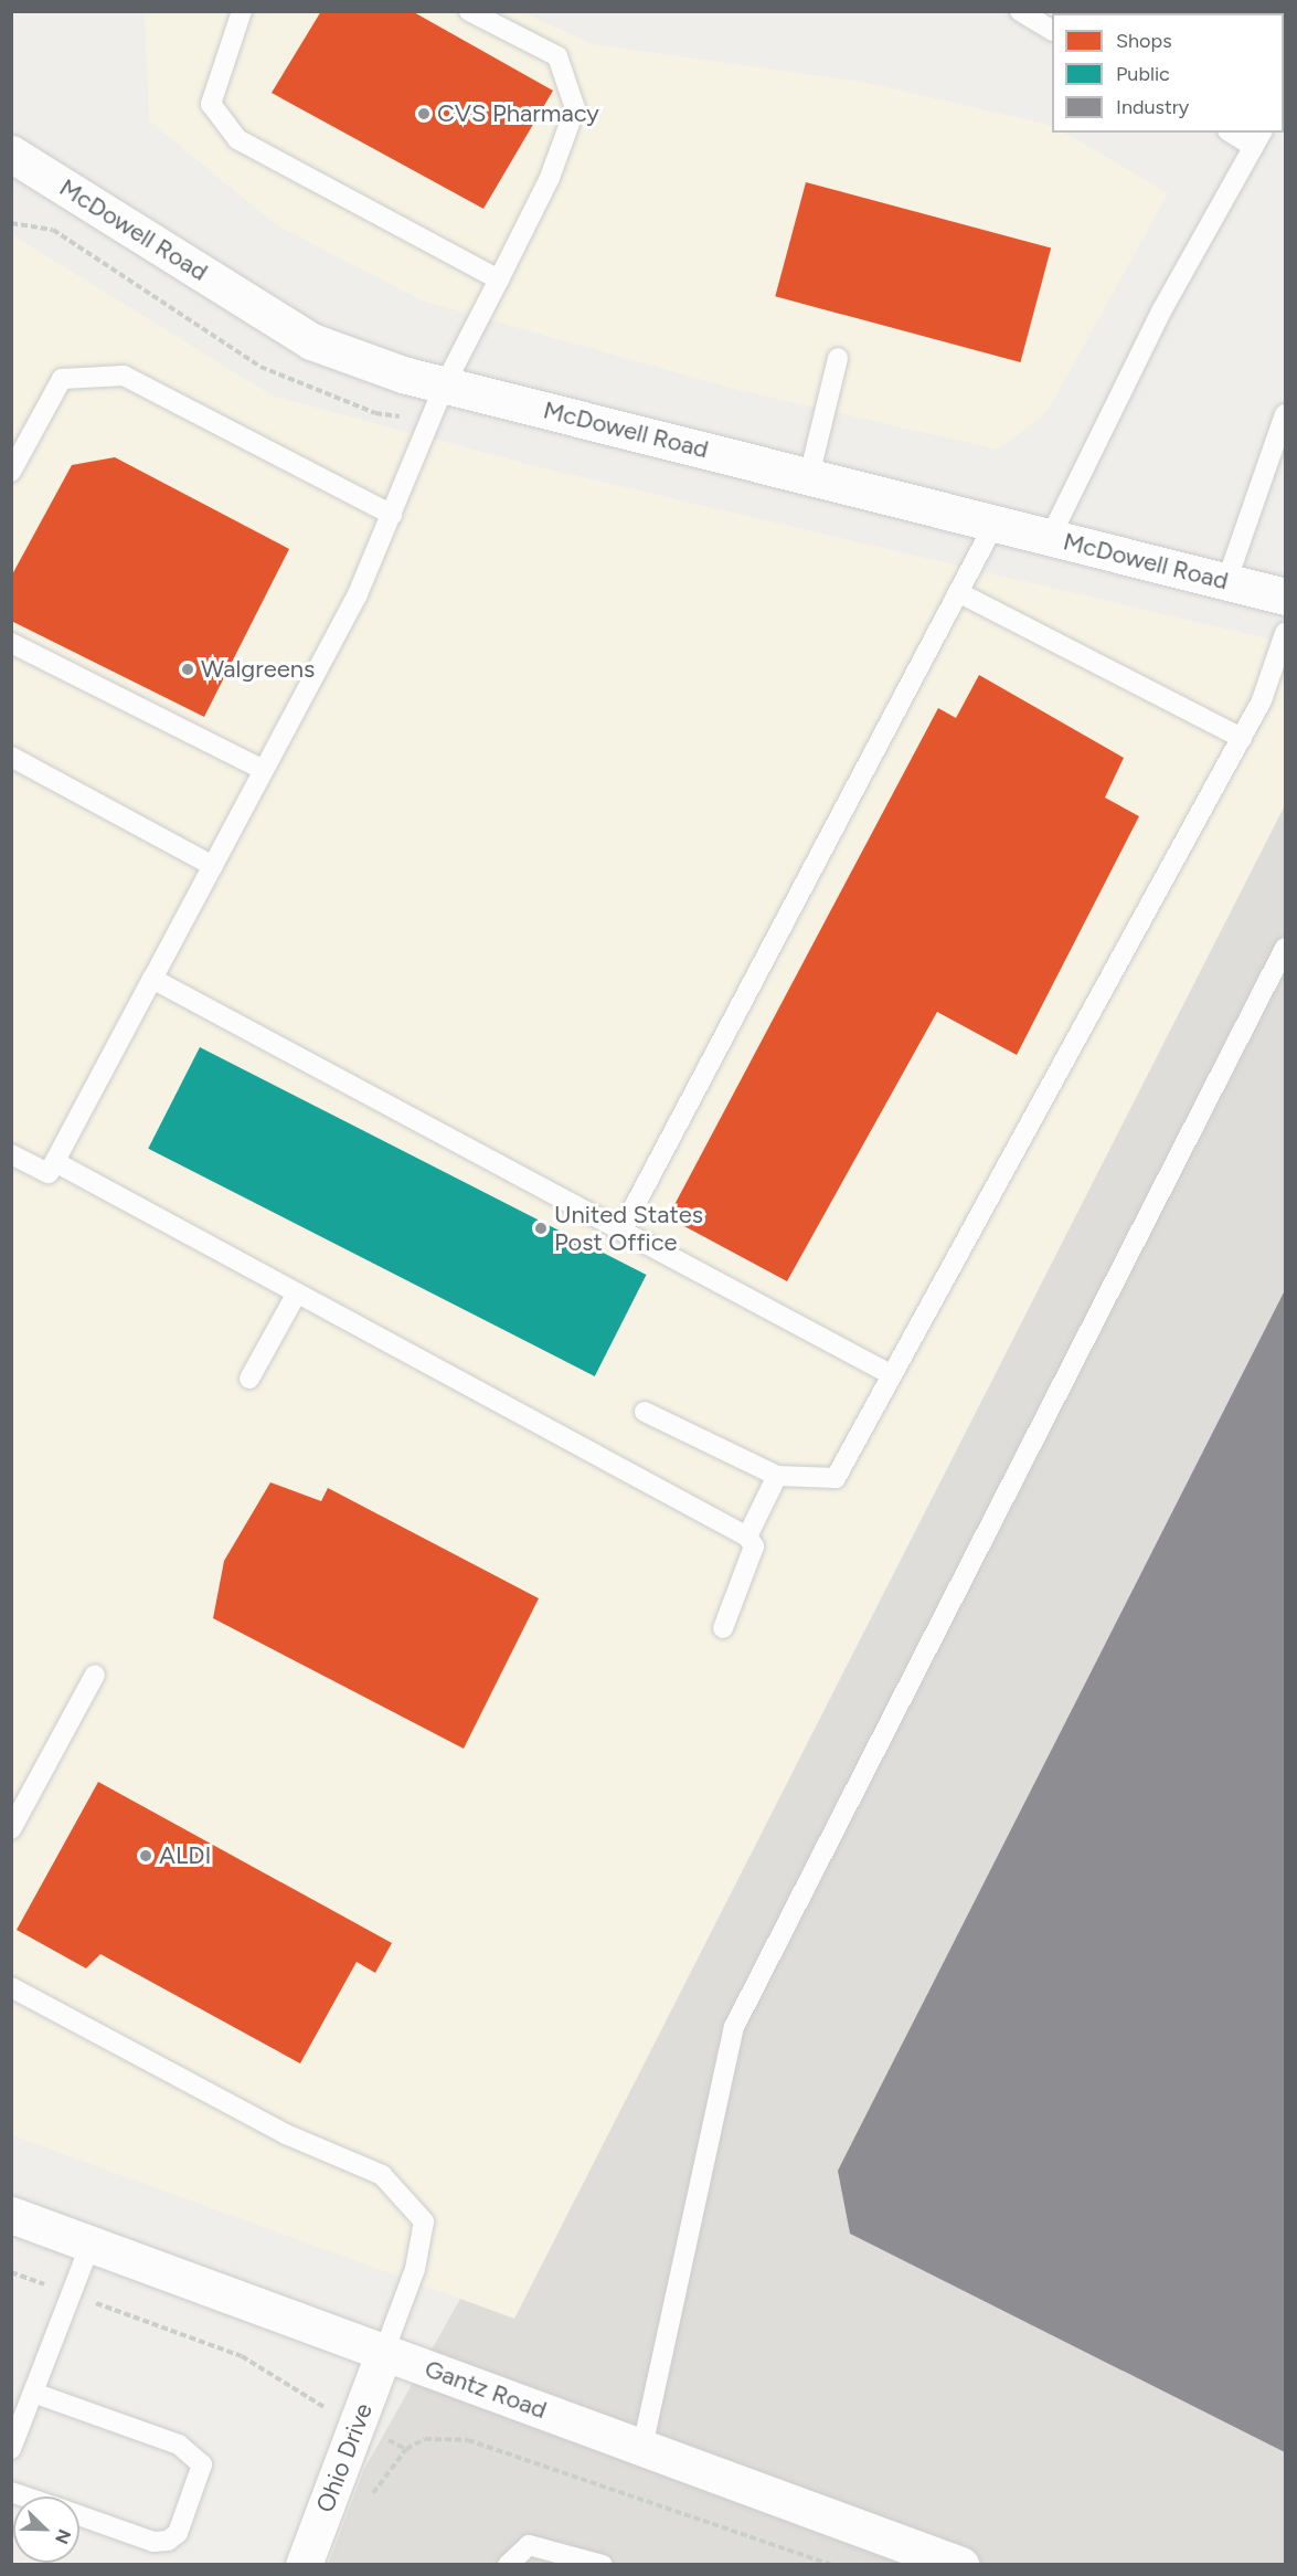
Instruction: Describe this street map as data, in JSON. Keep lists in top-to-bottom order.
{
  "streets": {
    "street": ["McDowell Road", "Gantz Road", "Ohio Drive"]
  },
  "crossings": [
    ["Gantz Road", "Ohio Drive"]
  ],
  "places": [
    "CVS Pharmacy",
    "Walgreens",
    "United States Post Office",
    "ALDI"
  ],
  "legend": ["Shops", "Public", "Industry"],
  "north": "bottom right"
}
